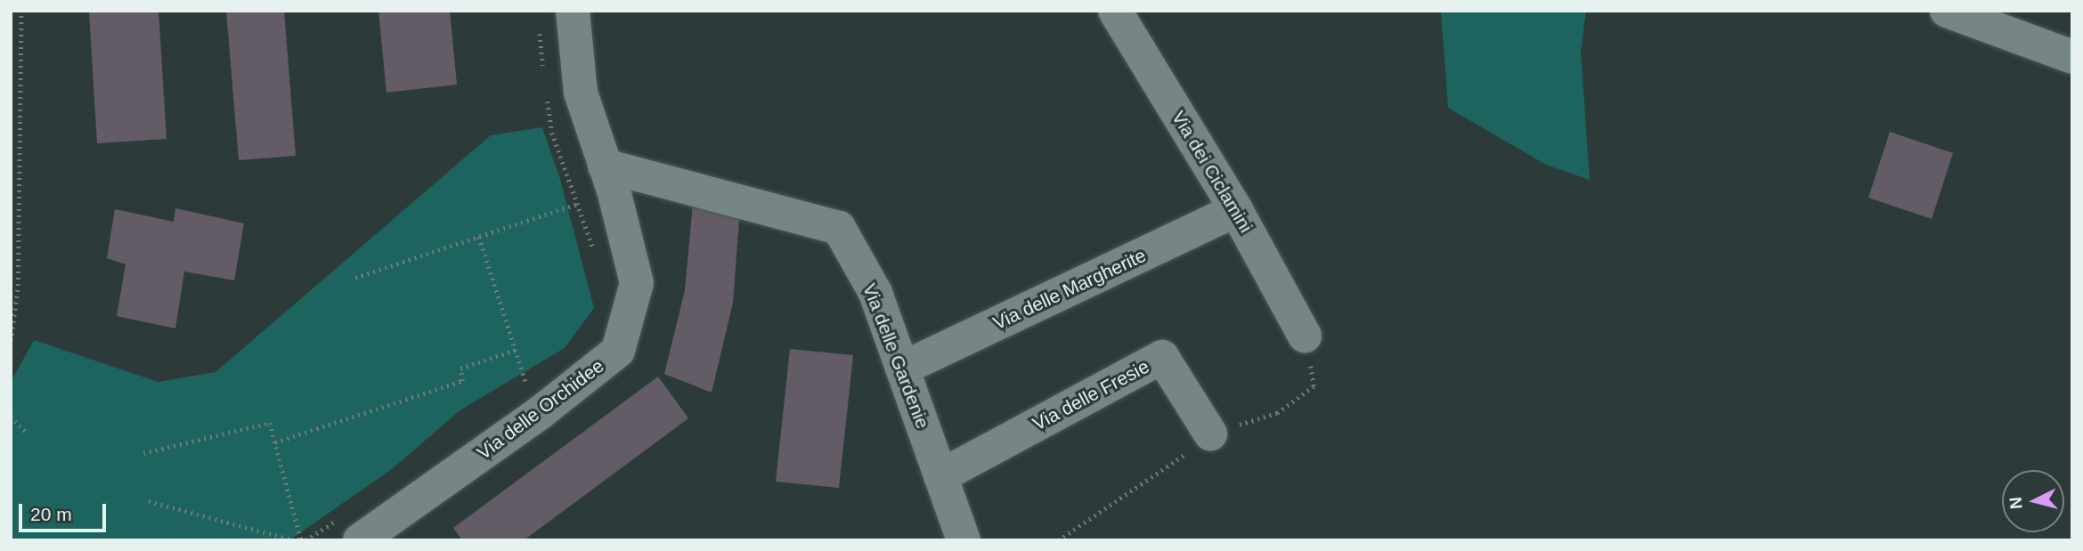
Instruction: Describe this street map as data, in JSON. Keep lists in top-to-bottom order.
{
  "streets": {
    "street": [
      "Via dei Ciclamini",
      "Via delle Margherite",
      "Via delle Gardenie",
      "Via delle Fresie",
      "Via delle Orchidee"
    ]
  },
  "crossings": [
    ["Via dei Ciclamini", "Via delle Margherite"],
    ["Via delle Margherite", "Via delle Gardenie"],
    ["Via delle Gardenie", "Via delle Fresie"],
    ["Via delle Gardenie", "Via delle Orchidee"]
  ],
  "scale_bar": "20 m",
  "north": "left"
}
